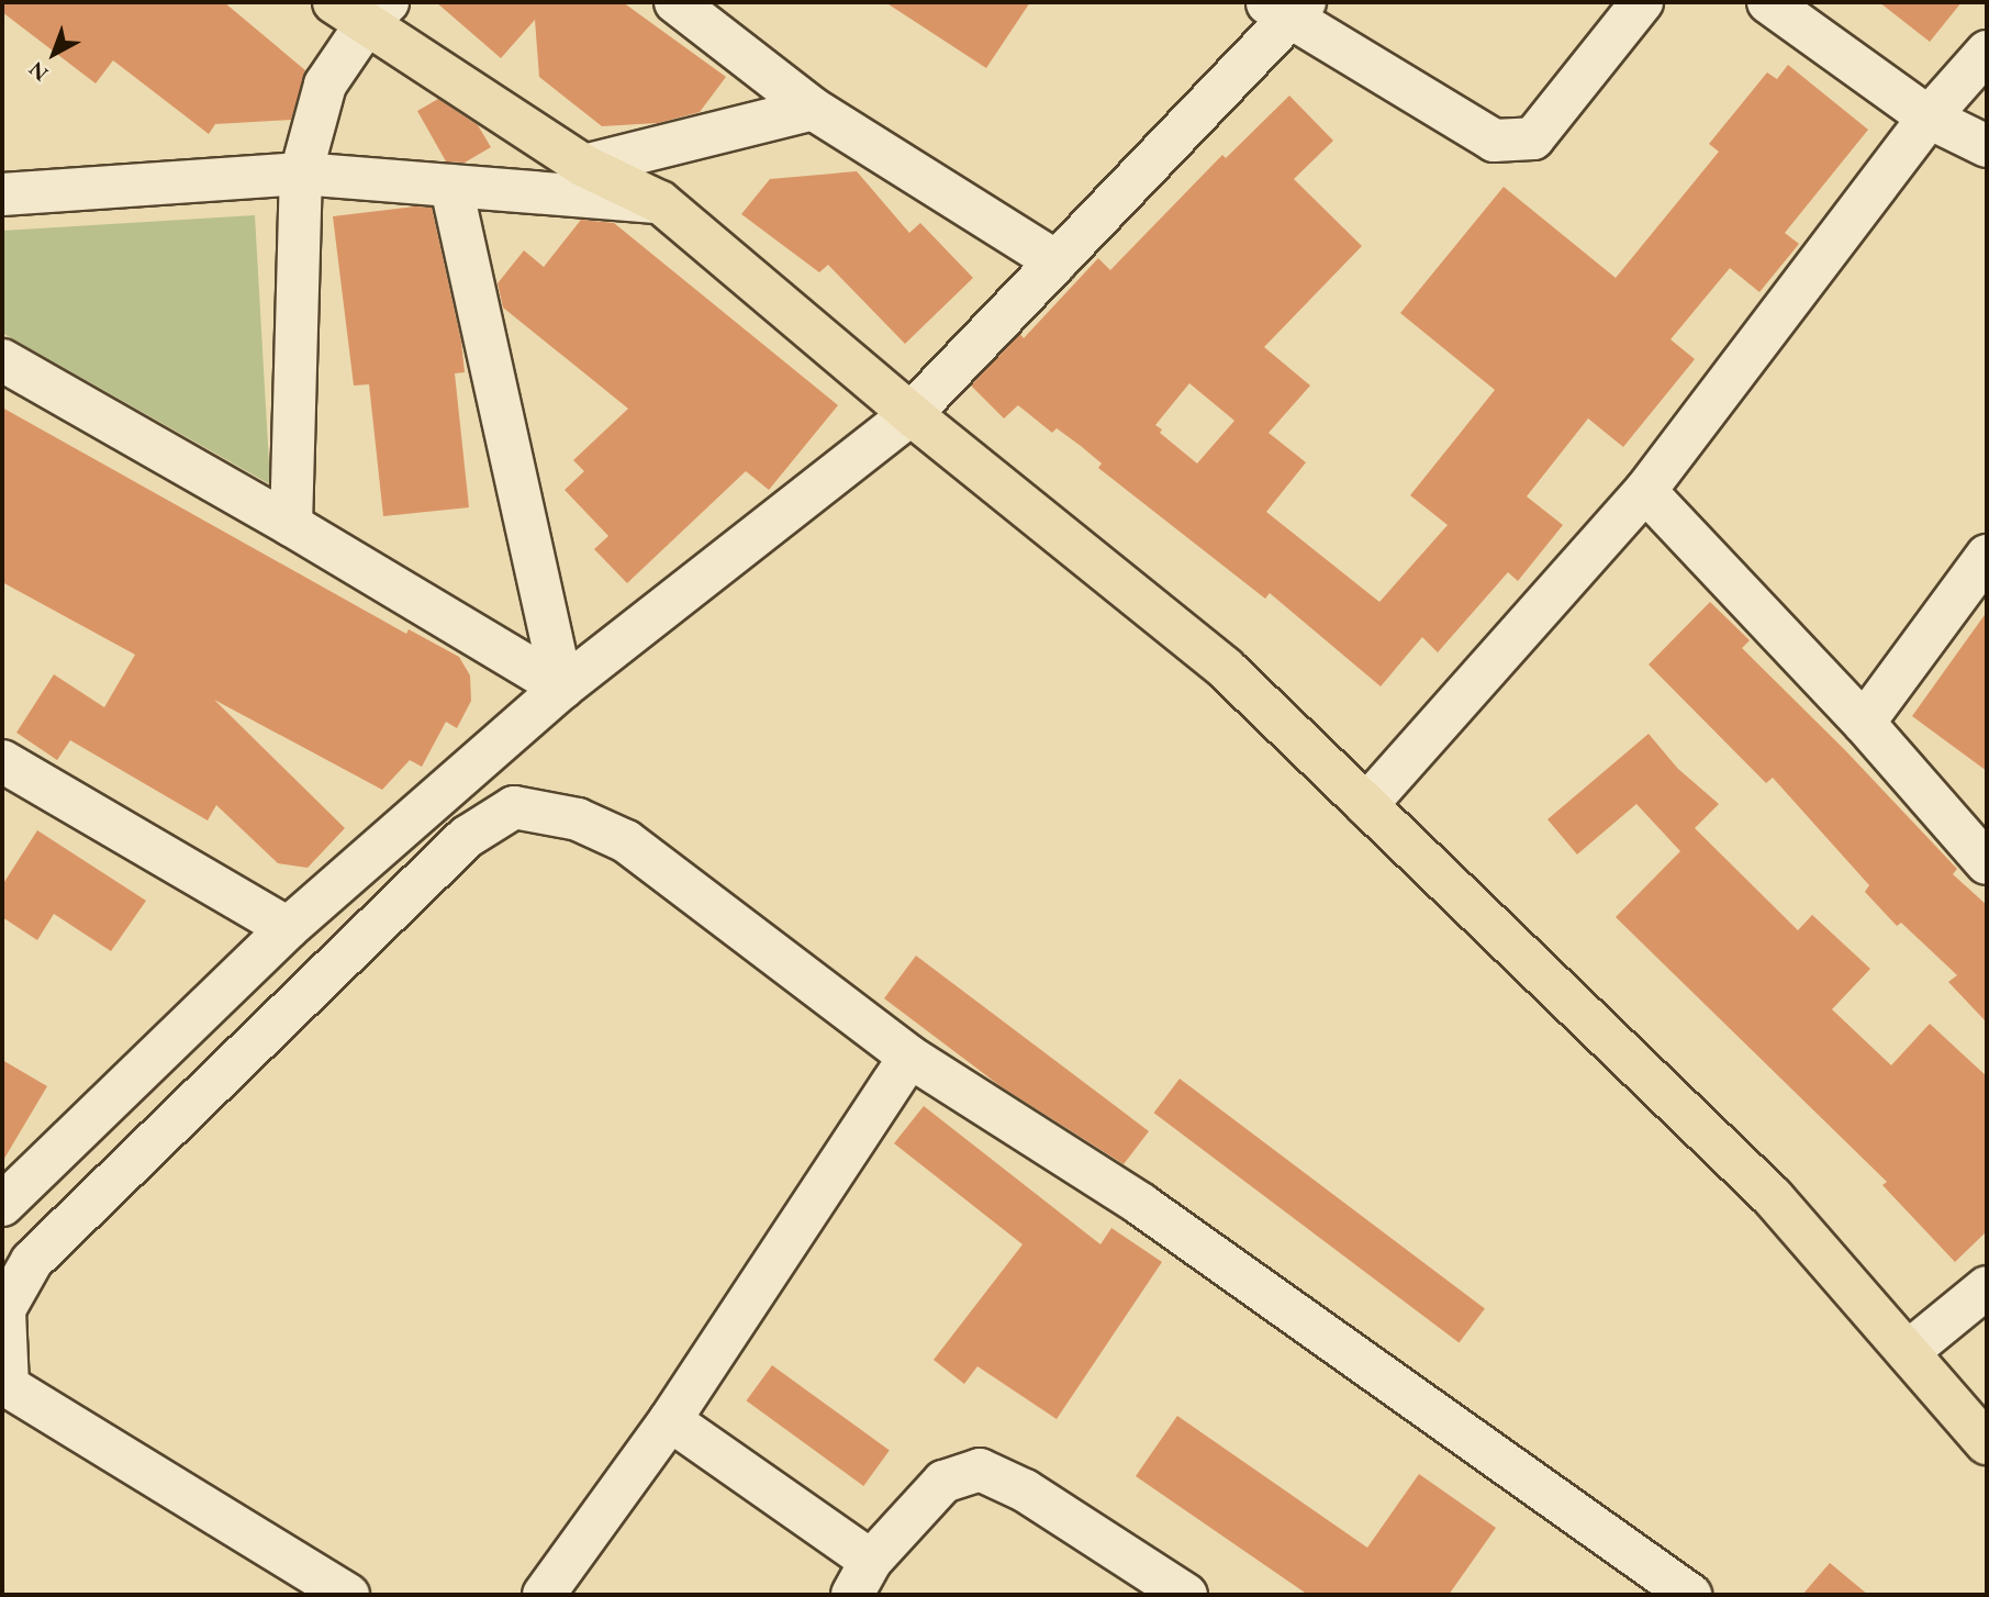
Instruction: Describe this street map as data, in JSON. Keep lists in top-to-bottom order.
{
  "north": "bottom left"
}
